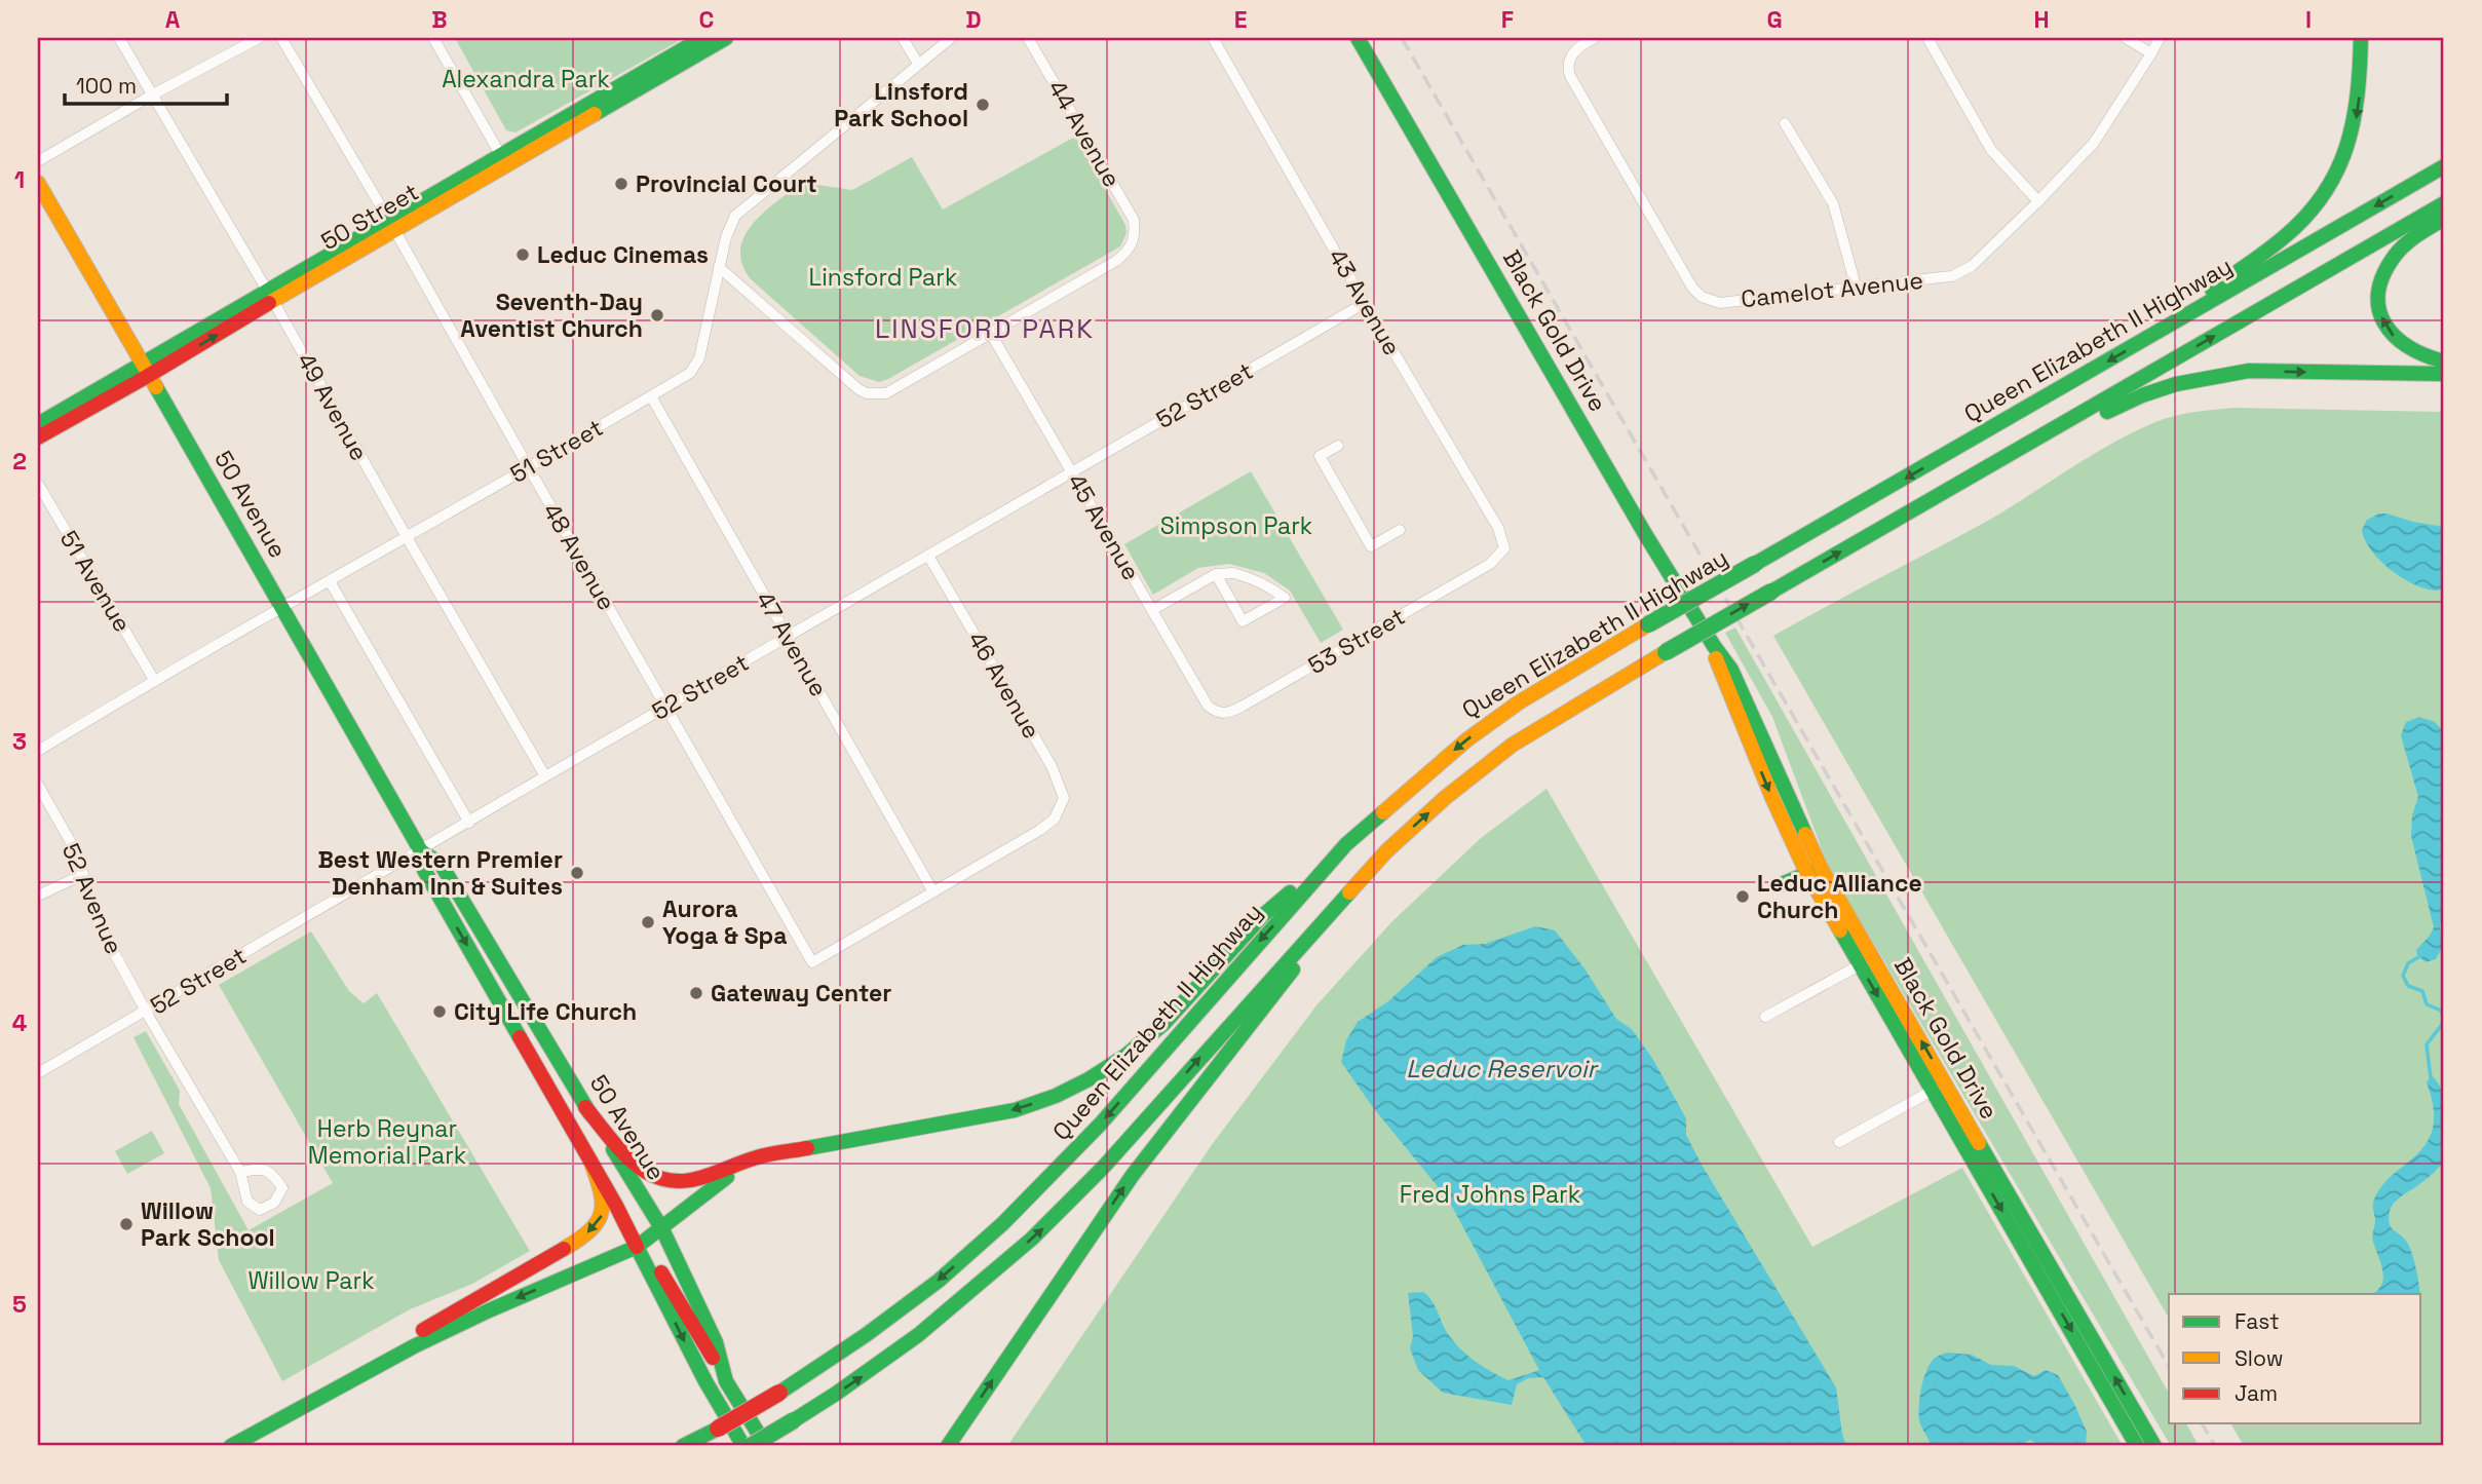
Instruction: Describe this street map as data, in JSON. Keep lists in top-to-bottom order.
{
  "streets": {
    "main road": [
      "50 Street",
      "Black Gold Drive",
      "Queen Elizabeth II Highway",
      "50 Avenue"
    ],
    "street": [
      "44 Avenue",
      "Camelot Avenue",
      "43 Avenue",
      "52 Street",
      "49 Avenue",
      "51 Street",
      "45 Avenue",
      "48 Avenue",
      "51 Avenue",
      "53 Street",
      "47 Avenue",
      "46 Avenue",
      "52 Avenue"
    ]
  },
  "crossings": [
    ["44 Avenue", "45 Avenue"],
    ["50 Street", "49 Avenue"],
    ["50 Street", "50 Avenue"],
    ["50 Street", "48 Avenue"],
    ["43 Avenue", "52 Street"],
    ["43 Avenue", "53 Street"],
    ["52 Street", "49 Avenue"],
    ["52 Street", "50 Avenue"],
    ["52 Street", "45 Avenue"],
    ["52 Street", "48 Avenue"],
    ["52 Street", "47 Avenue"],
    ["52 Street", "46 Avenue"],
    ["52 Street", "52 Avenue"],
    ["49 Avenue", "51 Street"],
    ["51 Street", "50 Avenue"],
    ["51 Street", "48 Avenue"],
    ["51 Street", "51 Avenue"],
    ["51 Street", "47 Avenue"],
    ["45 Avenue", "53 Street"],
    ["48 Avenue", "47 Avenue"],
    ["48 Avenue", "46 Avenue"],
    ["47 Avenue", "46 Avenue"]
  ],
  "districts": ["LINSFORD PARK"],
  "water": ["Leduc Reservoir"],
  "parks": [
    "Alexandra Park",
    "Linsford Park",
    "Simpson Park",
    "Herb Reynar Memorial Park",
    "Fred Johns Park",
    "Willow Park"
  ],
  "places": [
    "Linsford Park School",
    "Provincial Court",
    "Leduc Cinemas",
    "Seventh-Day Aventist Church",
    "Best Western Premier Denham Inn & Suites",
    "Leduc Alliance Church",
    "Aurora Yoga & Spa",
    "Gateway Center",
    "City Life Church",
    "Willow Park School"
  ],
  "legend": ["Fast", "Slow", "Jam"],
  "scale_bar": "100 m",
  "grid": {
    "columns": [
      "A",
      "B",
      "C",
      "D",
      "E",
      "F",
      "G",
      "H",
      "I"
    ],
    "rows": [
      "1",
      "2",
      "3",
      "4",
      "5"
    ]
  }
}
